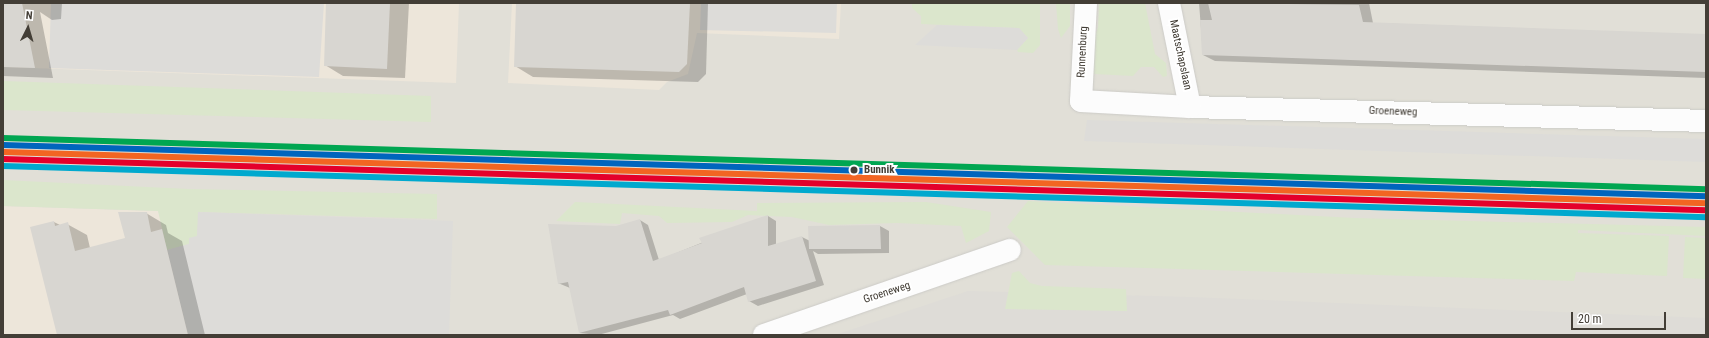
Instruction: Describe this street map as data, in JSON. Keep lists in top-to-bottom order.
{
  "streets": {
    "street": ["Runnenburg", "Maatschapslaan", "Groeneweg"]
  },
  "crossings": [
    ["Runnenburg", "Groeneweg"],
    ["Maatschapslaan", "Groeneweg"]
  ],
  "places": ["Bunnik"],
  "scale_bar": "20 m",
  "north": "top"
}
